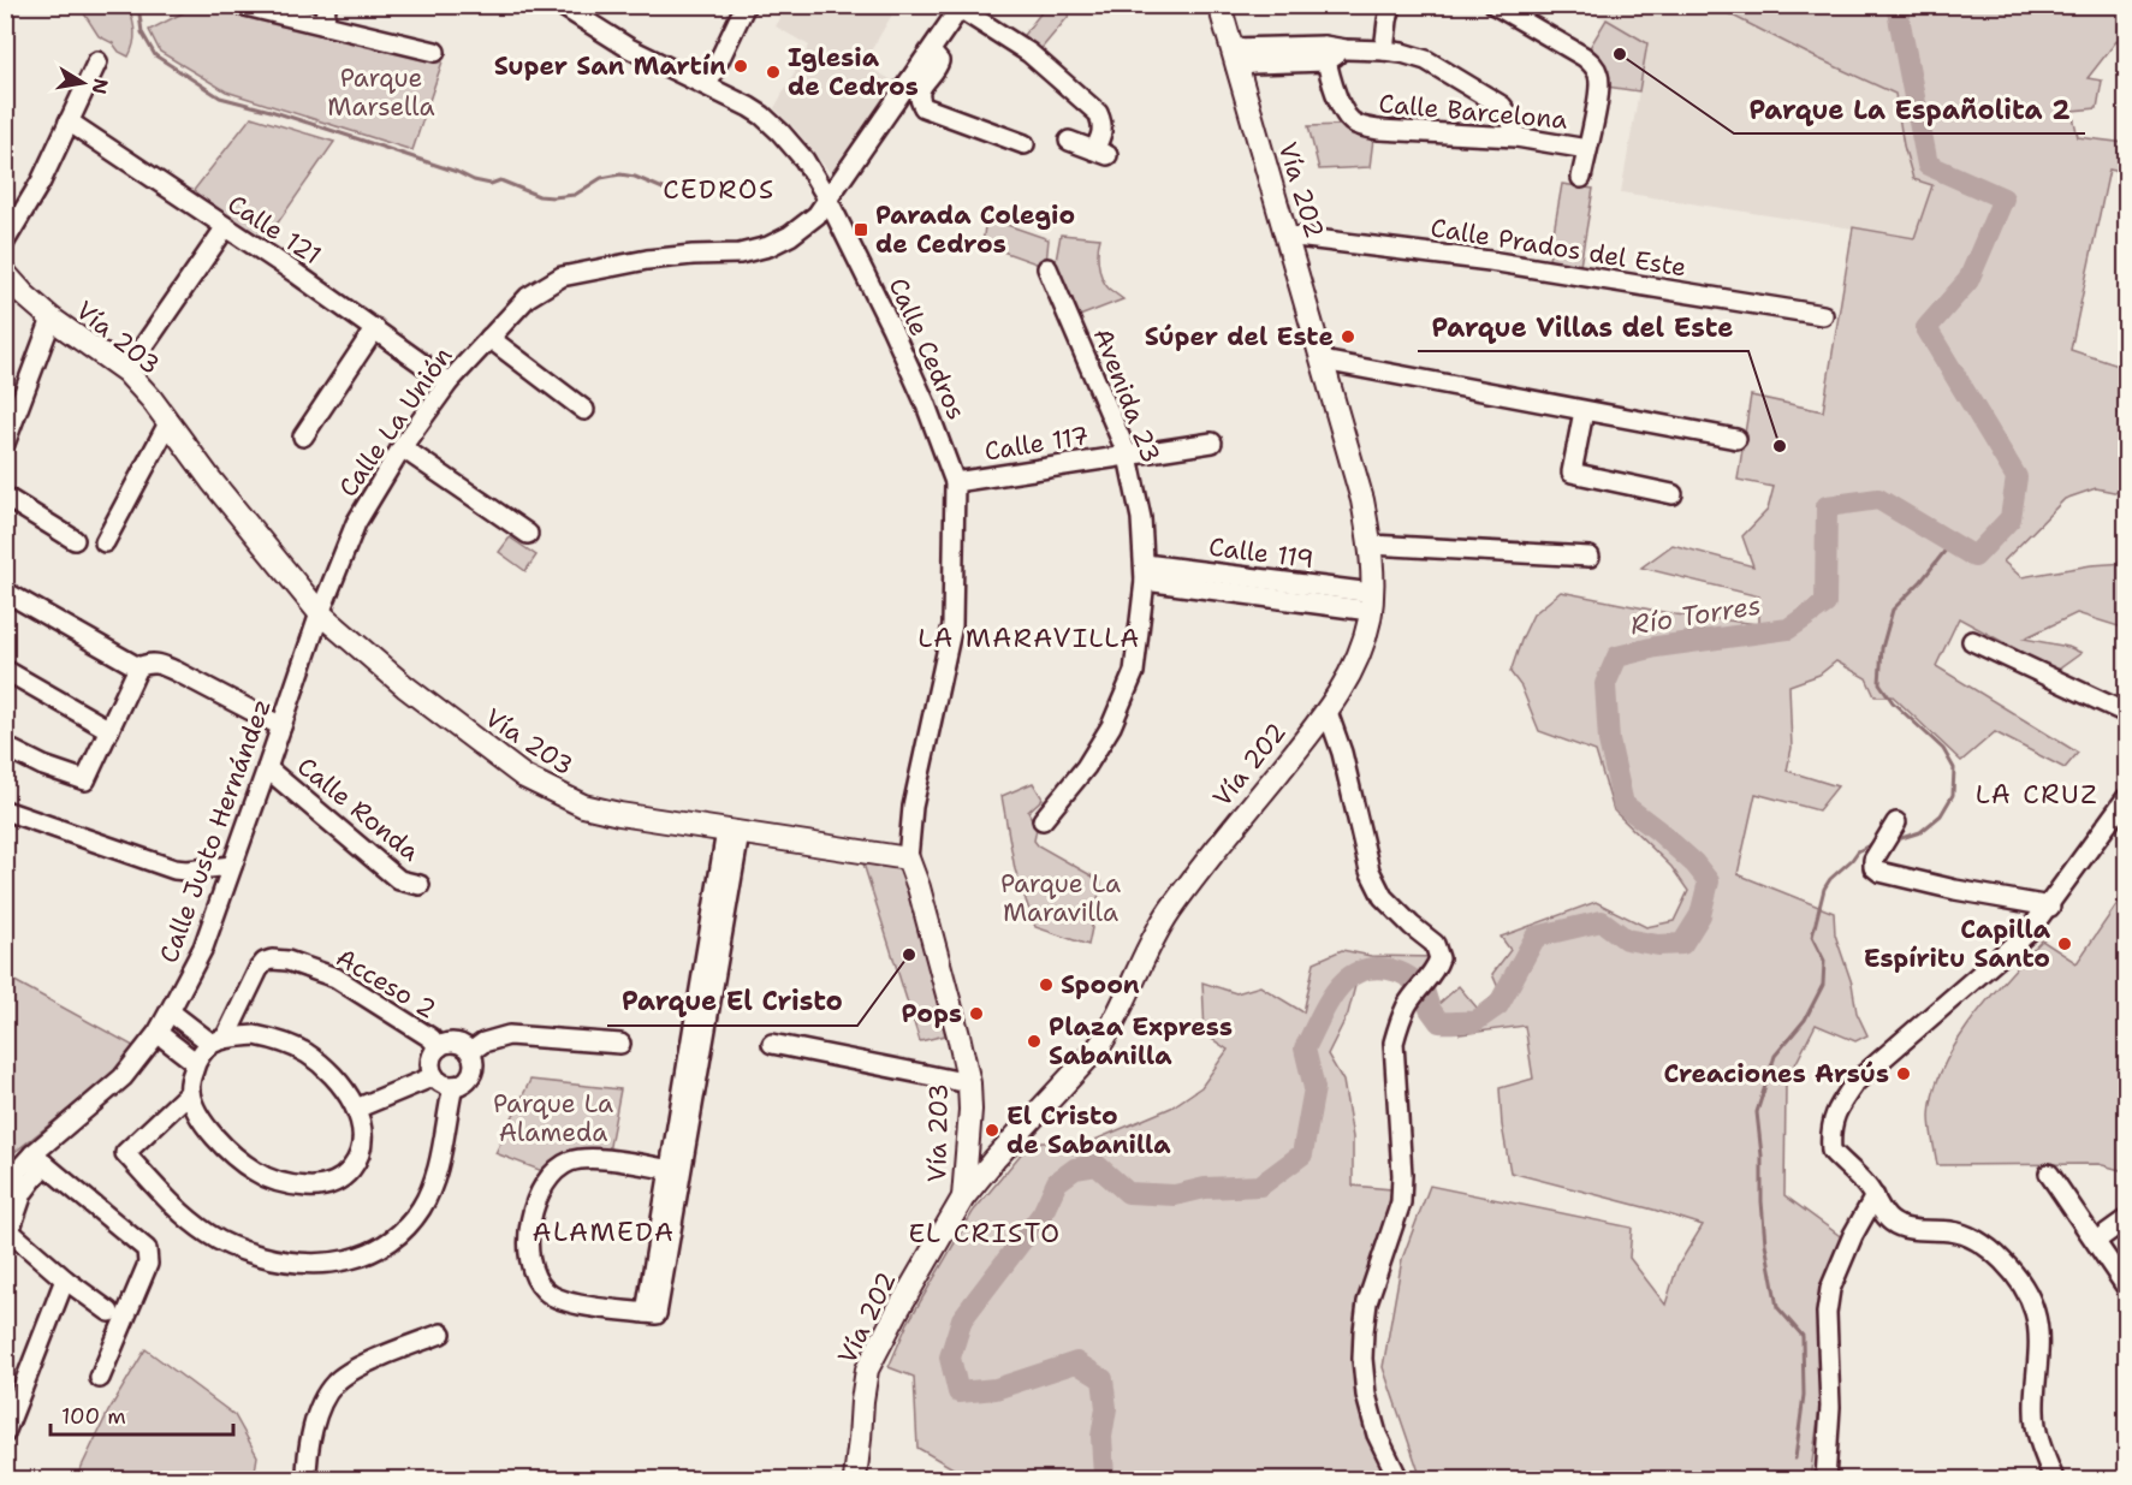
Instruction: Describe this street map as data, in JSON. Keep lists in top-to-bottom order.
{
  "streets": {
    "main road": ["Vía 202", "Vía 203"],
    "street": [
      "Calle Barcelona",
      "Calle 121",
      "Calle Prados del Este",
      "Calle Cedros",
      "Avenida 23",
      "Calle La Unión",
      "Calle 117",
      "Calle 119",
      "Calle Ronda",
      "Calle Justo Hernández",
      "Acceso 2"
    ]
  },
  "crossings": [
    ["Vía 202", "Calle Prados del Este"],
    ["Vía 202", "Vía 203"],
    ["Vía 202", "Calle 119"],
    ["Calle 121", "Calle La Unión"],
    ["Vía 203", "Calle Cedros"],
    ["Vía 203", "Calle La Unión"],
    ["Vía 203", "Calle Justo Hernández"],
    ["Calle Cedros", "Calle La Unión"],
    ["Calle Cedros", "Calle 117"],
    ["Avenida 23", "Calle 117"],
    ["Avenida 23", "Calle 119"],
    ["Calle La Unión", "Calle Justo Hernández"],
    ["Calle Ronda", "Calle Justo Hernández"]
  ],
  "districts": [
    "CEDROS",
    "LA MARAVILLA",
    "LA CRUZ",
    "ALAMEDA",
    "EL CRISTO"
  ],
  "water": ["Río Torres"],
  "parks": ["Parque Marsella", "Parque La Maravilla", "Parque La Alameda"],
  "places": {
    "other": [
      "Parque La Españolita 2",
      "Super San Martín",
      "Iglesia de Cedros",
      "Súper del Este",
      "Parque Villas del Este",
      "Capilla Espíritu Santo",
      "Parque El Cristo",
      "Spoon",
      "Pops",
      "Plaza Express Sabanilla",
      "Creaciones Arsús",
      "El Cristo de Sabanilla"
    ],
    "transit": ["Parada Colegio de Cedros"]
  },
  "scale_bar": "100 m",
  "north": "right"
}
